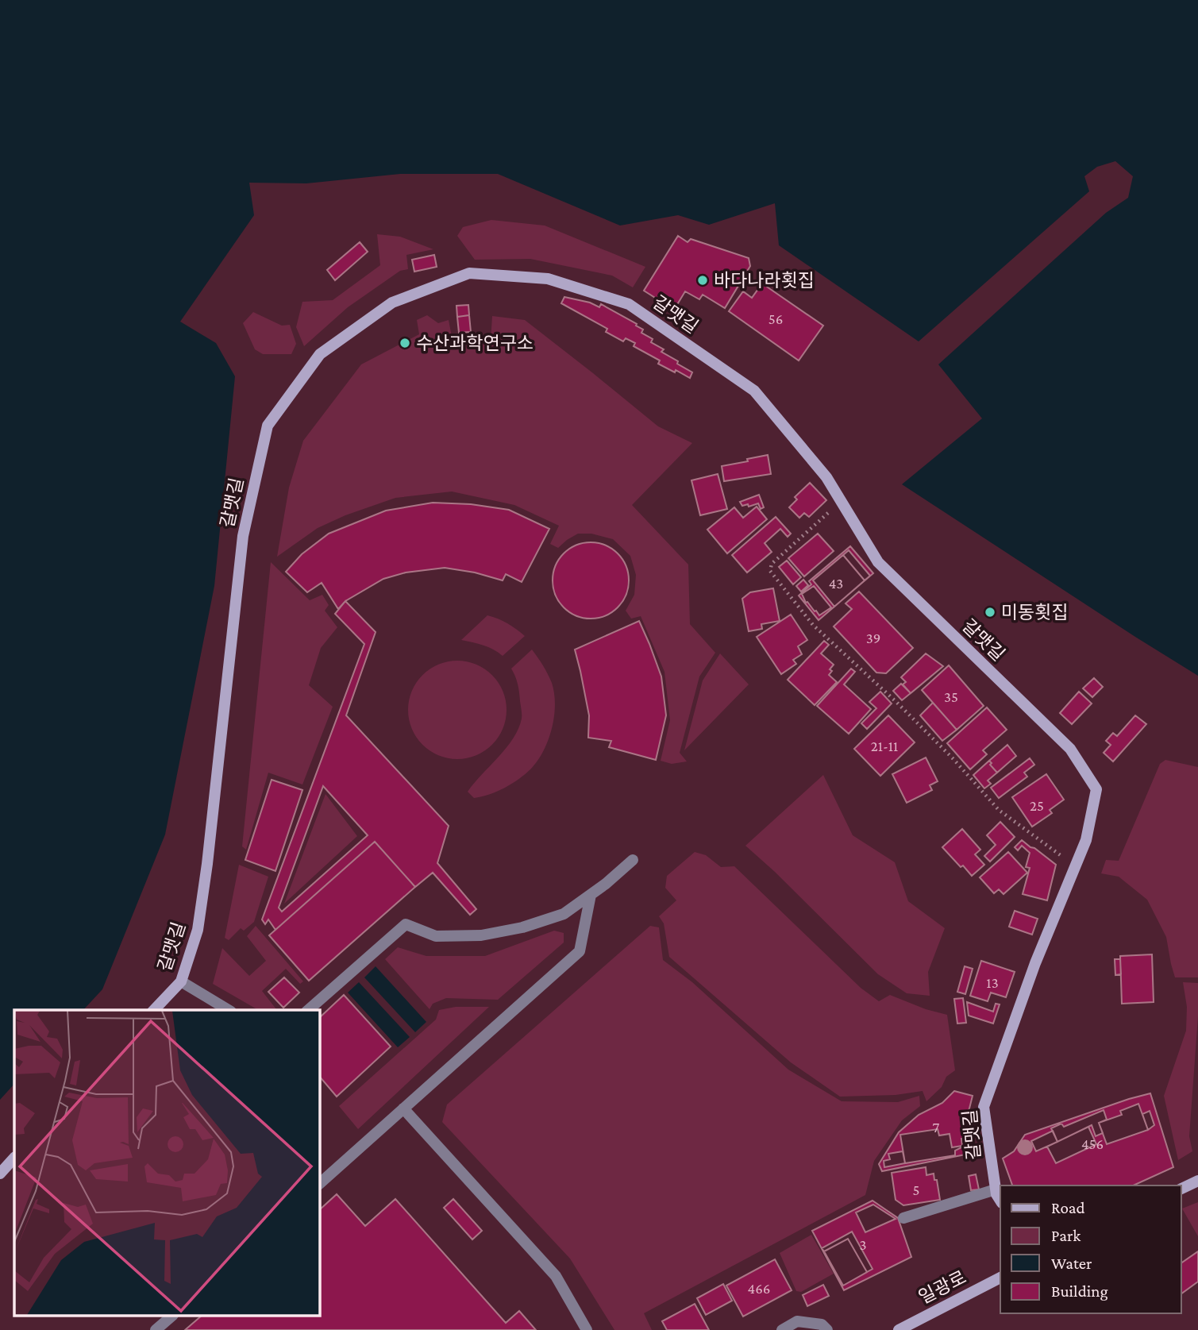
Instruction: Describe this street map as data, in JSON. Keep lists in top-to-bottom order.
{
  "streets": {
    "street": ["갈맷길", "일광로"]
  },
  "places": ["바다나라횟집", "수산과학연구소", "미동횟집"],
  "house_numbers": [
    "56",
    "43",
    "39",
    "35",
    "21-11",
    "25",
    "13",
    "7",
    "456",
    "5",
    "3",
    "466"
  ],
  "legend": [
    "Road",
    "Park",
    "Water",
    "Building"
  ]
}
